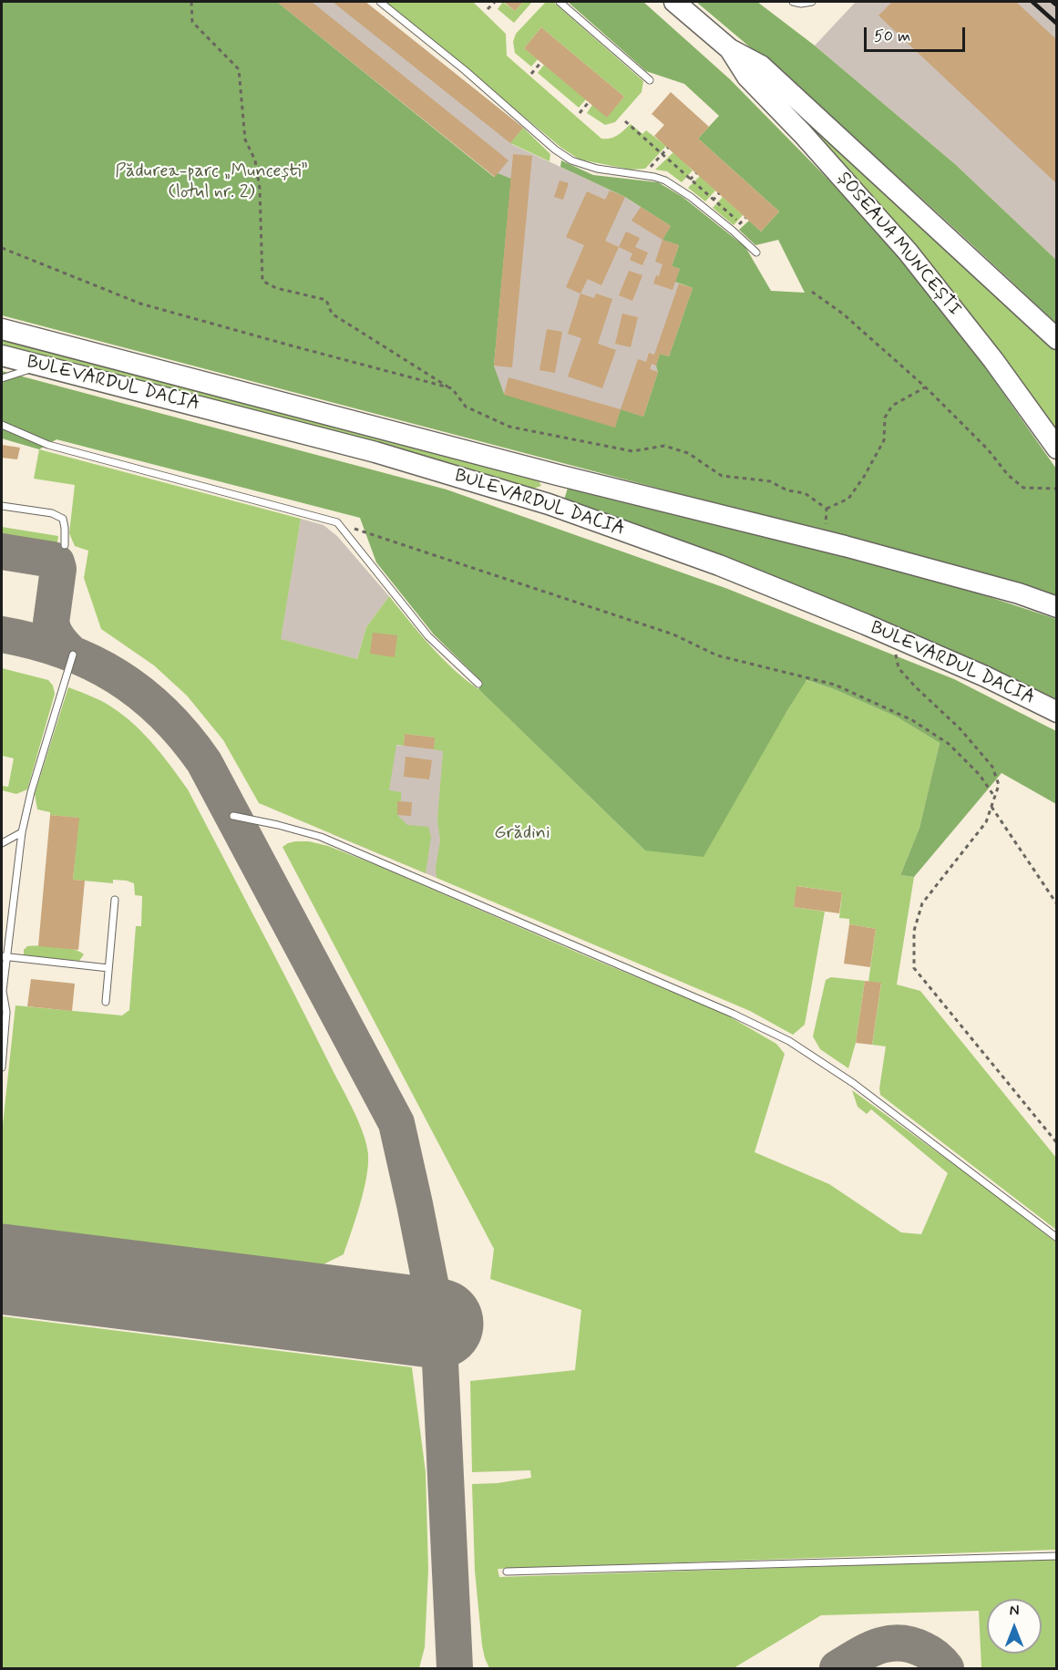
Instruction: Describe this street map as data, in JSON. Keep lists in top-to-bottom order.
{
  "streets": {
    "main road": ["ȘOSEAUA MUNCEȘTI", "BULEVARDUL DACIA"]
  },
  "parks": ["Pădurea-parc „Muncești” (lotul nr. 2)", "Grădini"],
  "scale_bar": "50 m",
  "north": "top"
}
